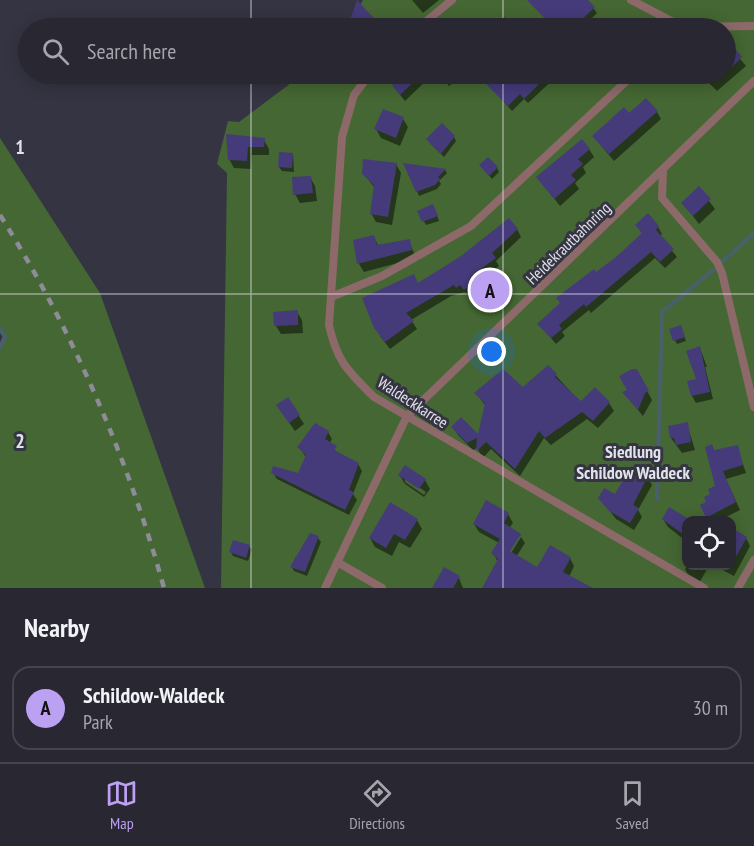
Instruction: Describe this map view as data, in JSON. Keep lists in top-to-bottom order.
{
  "streets": {
    "lane": ["Heidekrautbahnring", "Waldeckkarree"]
  },
  "crossings": [
    ["Heidekrautbahnring", "Waldeckkarree"]
  ],
  "districts": ["Siedlung Schildow Waldeck"],
  "page": {
    "search": "Search here",
    "pins": "A",
    "heading": "Nearby",
    "list": [
      {
        "mark": "A",
        "name": "Schildow-Waldeck",
        "note": "Park",
        "value": "30 m"
      }
    ],
    "nav": ["Map", "Directions", "Saved"]
  },
  "grid": {
    "rows": ["1", "2"]
  }
}
